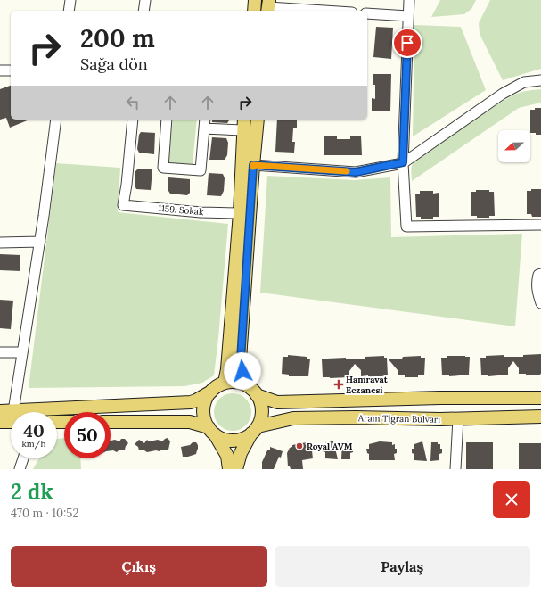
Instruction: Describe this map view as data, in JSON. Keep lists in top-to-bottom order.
{
  "streets": {
    "main road": ["Aram Tigran Bulvarı"],
    "street": ["1159. Sokak"]
  },
  "places": {
    "health": ["Hamravat Eczanesi"],
    "other": ["Royal AVM"]
  },
  "north": "left",
  "page": {
    "turn": ["200 m", "Sağa dön"],
    "speed": "40 km/h",
    "limit": "50",
    "heading": ["2 dk", "470 m · 10:52"],
    "buttons": ["Çıkış", "Paylaş"]
  }
}
